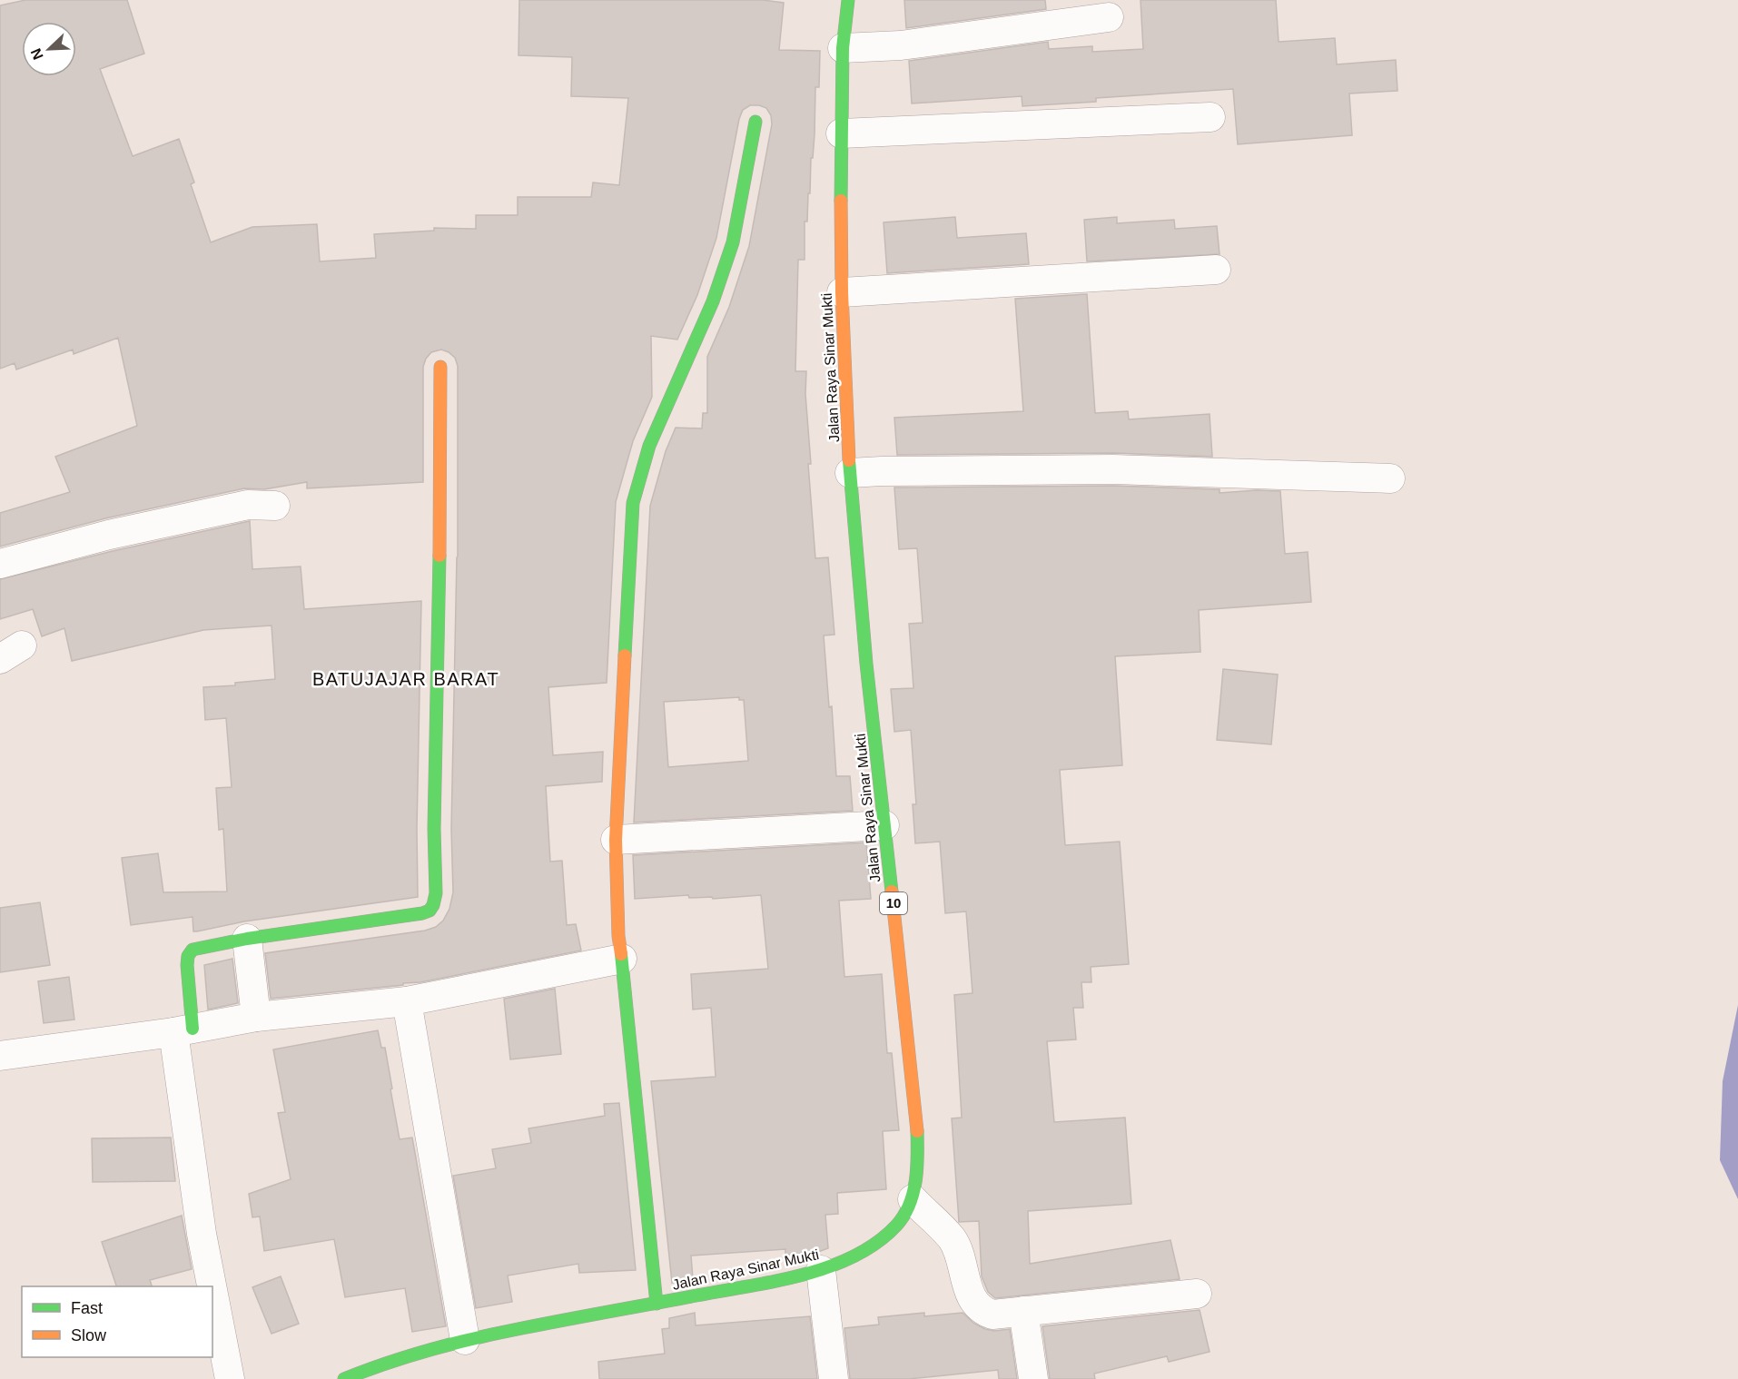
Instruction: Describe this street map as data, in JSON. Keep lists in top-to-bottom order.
{
  "streets": {
    "main road": ["Jalan Raya Sinar Mukti", "10"]
  },
  "districts": ["BATUJAJAR BARAT"],
  "legend": ["Fast", "Slow"],
  "north": "bottom left"
}
